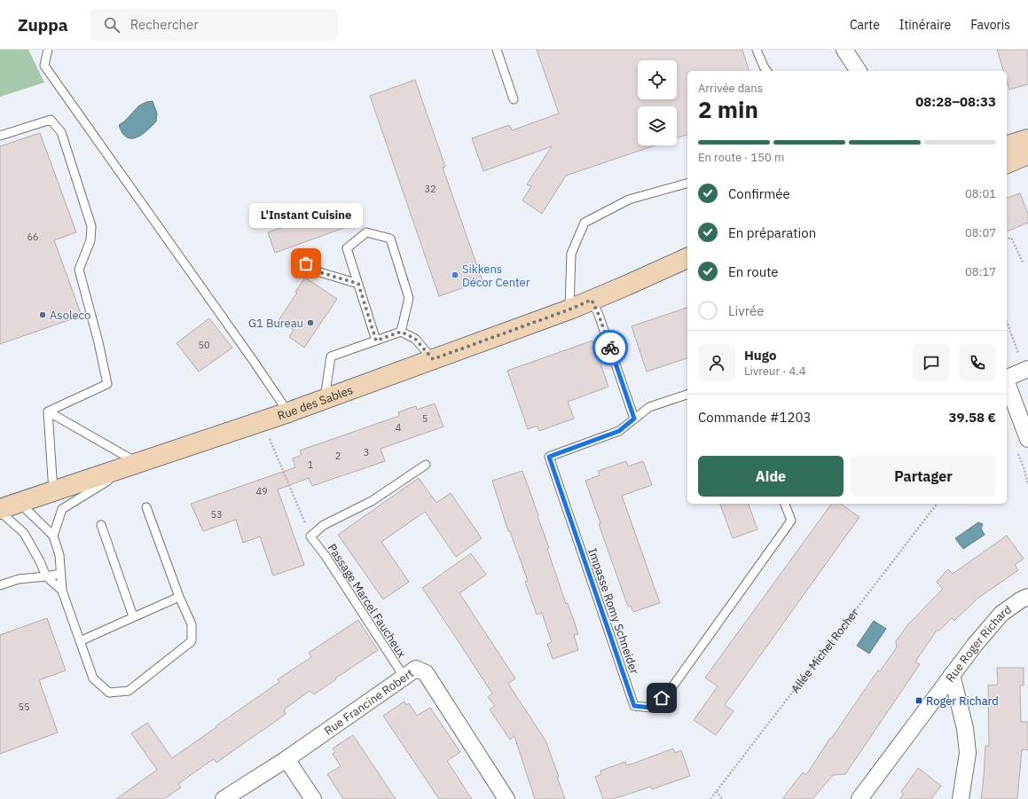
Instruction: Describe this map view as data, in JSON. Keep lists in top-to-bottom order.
{
  "streets": {
    "main road": ["Rue des Sables"],
    "street": ["Rue Roger Richard", "Rue Francine Robert"],
    "lane": ["Passage Marcel Faucheux", "Impasse Romy Schneider"],
    "path": ["Allée Michel Rocher"]
  },
  "crossings": [
    ["Passage Marcel Faucheux", "Rue Francine Robert"]
  ],
  "places": {
    "other": [
      "L'Instant Cuisine",
      "Sikkens Décor Center",
      "Asoleco",
      "G1 Bureau"
    ],
    "transit": ["Roger Richard"]
  },
  "house_numbers": [
    "32",
    "66",
    "50",
    "5",
    "4",
    "3",
    "2",
    "1",
    "49",
    "53",
    "55"
  ],
  "page": {
    "header": "Zuppa",
    "search": "Rechercher",
    "nav": ["Carte", "Itinéraire", "Favoris"],
    "heading": ["2 min", "Arrivée dans", "08:28–08:33"],
    "panel": [
      "Hugo",
      "Livreur · 4.4",
      "Commande #1203",
      "39.58 €"
    ],
    "bar": "En route · 150 m",
    "list": [
      ["Confirmée", "08:01"],
      ["En préparation", "08:07"],
      ["En route", "08:17"],
      "Livrée"
    ],
    "bubble": "L'Instant Cuisine",
    "buttons": ["Aide", "Partager"]
  }
}
